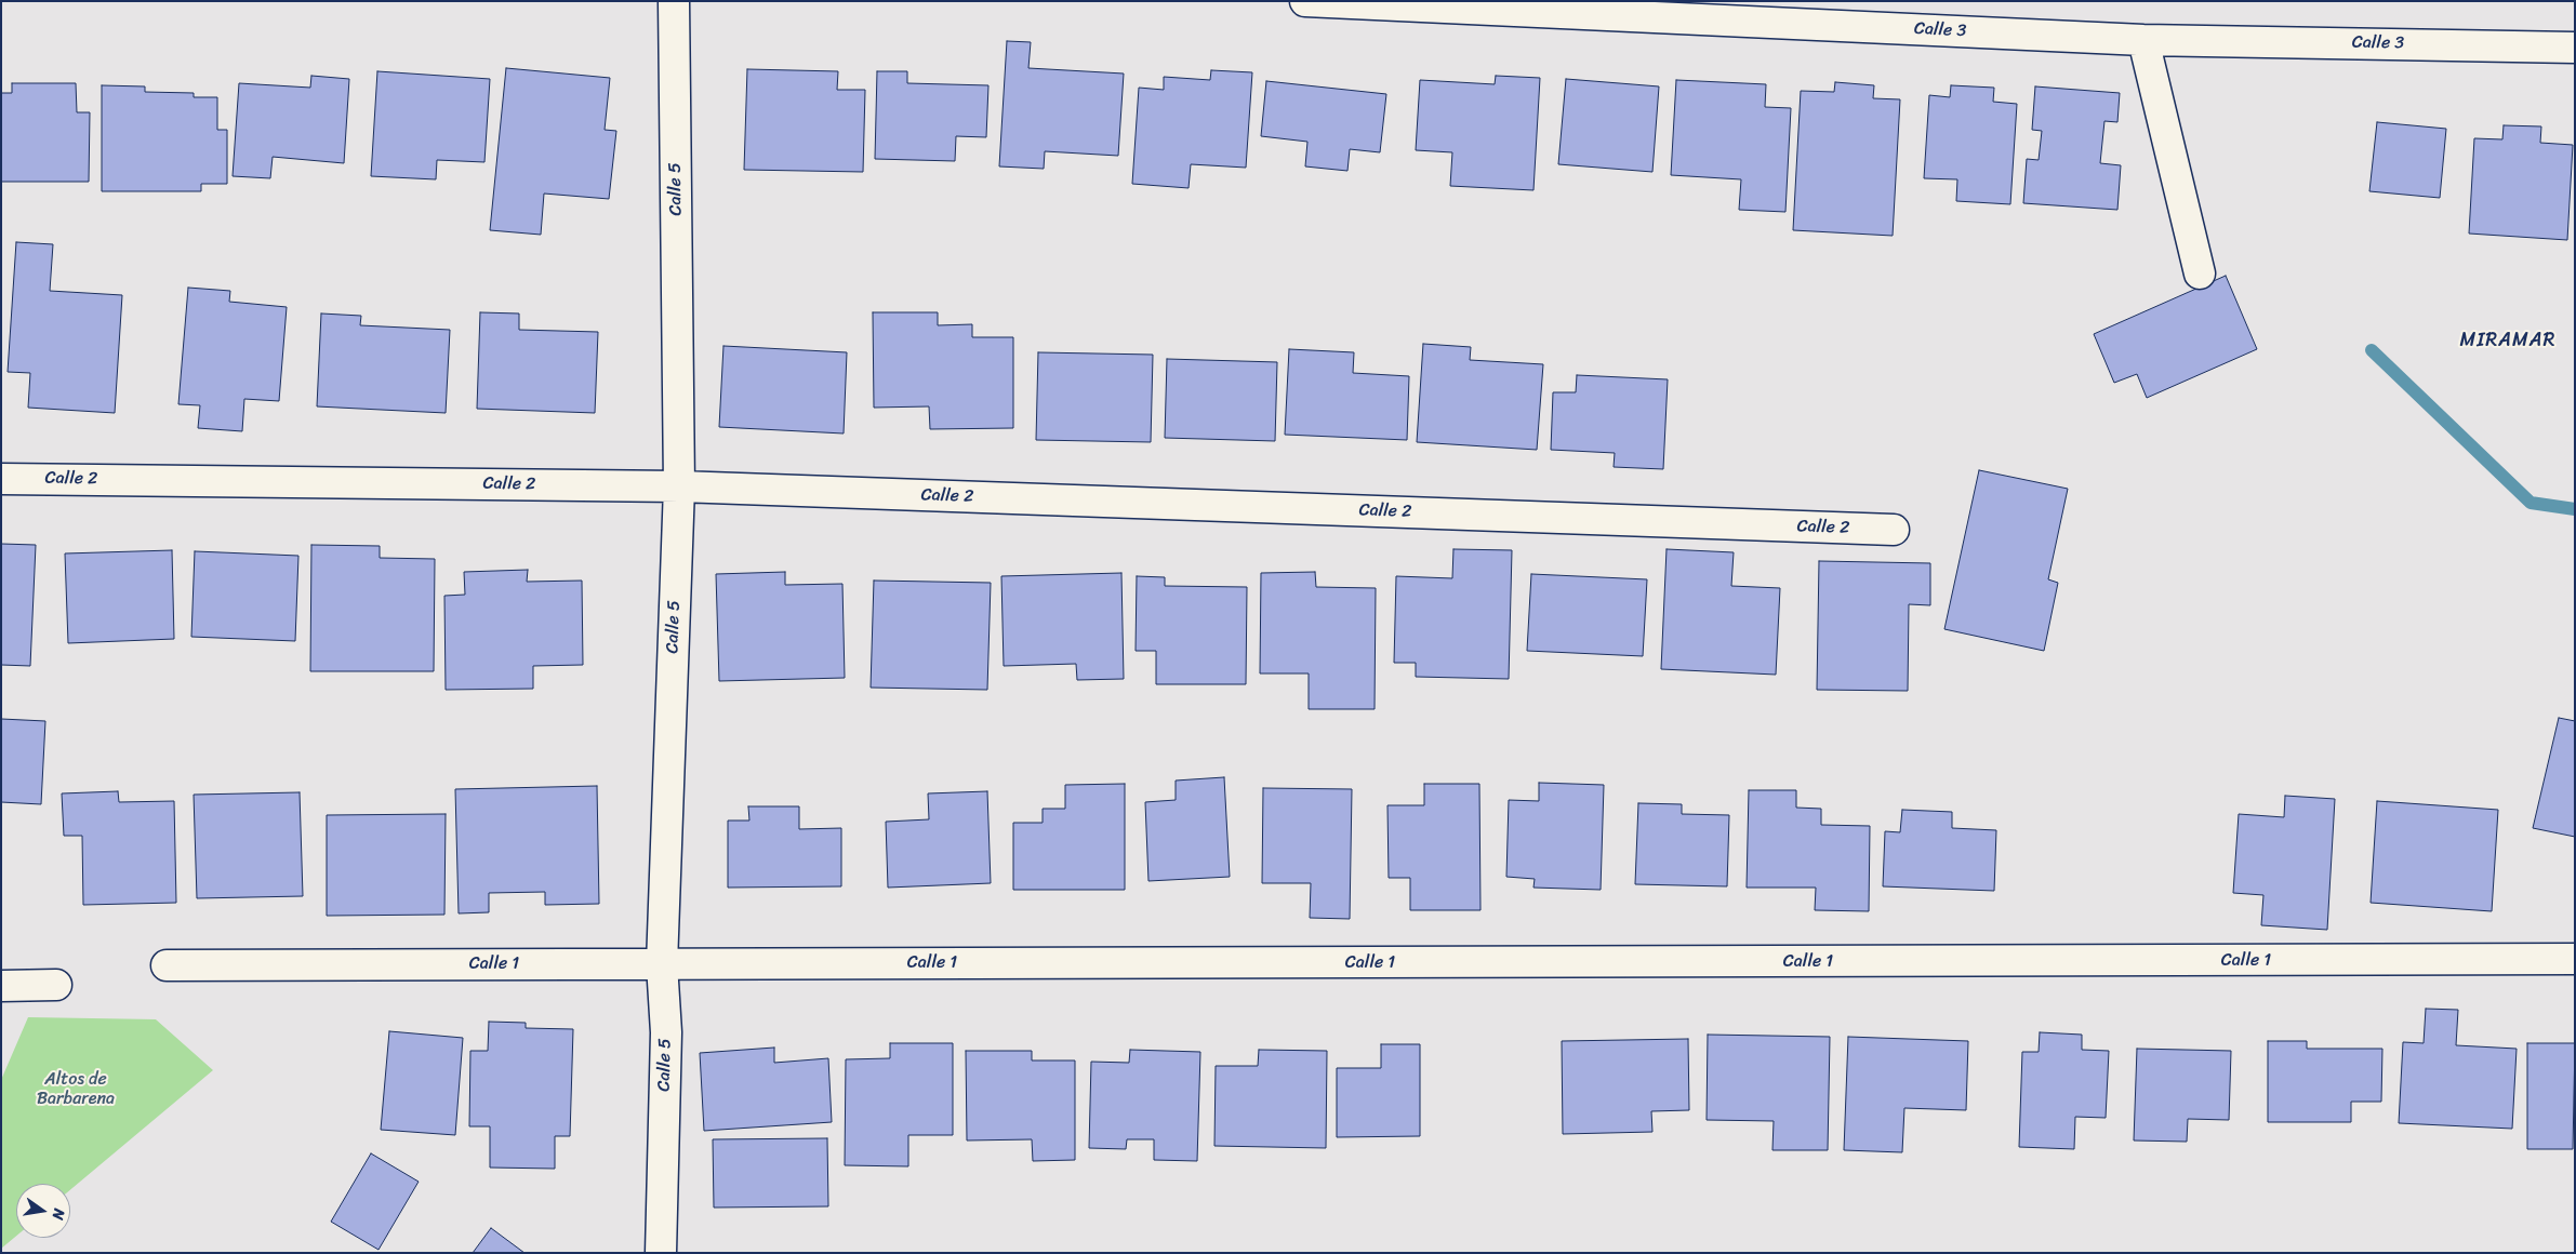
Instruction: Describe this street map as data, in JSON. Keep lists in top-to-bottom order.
{
  "streets": {
    "street": [
      "Calle 3",
      "Calle 5",
      "Calle 2",
      "Calle 1"
    ]
  },
  "crossings": [
    ["Calle 5", "Calle 2"],
    ["Calle 5", "Calle 1"]
  ],
  "districts": ["MIRAMAR"],
  "parks": ["Altos de Barbarena"],
  "north": "right"
}
